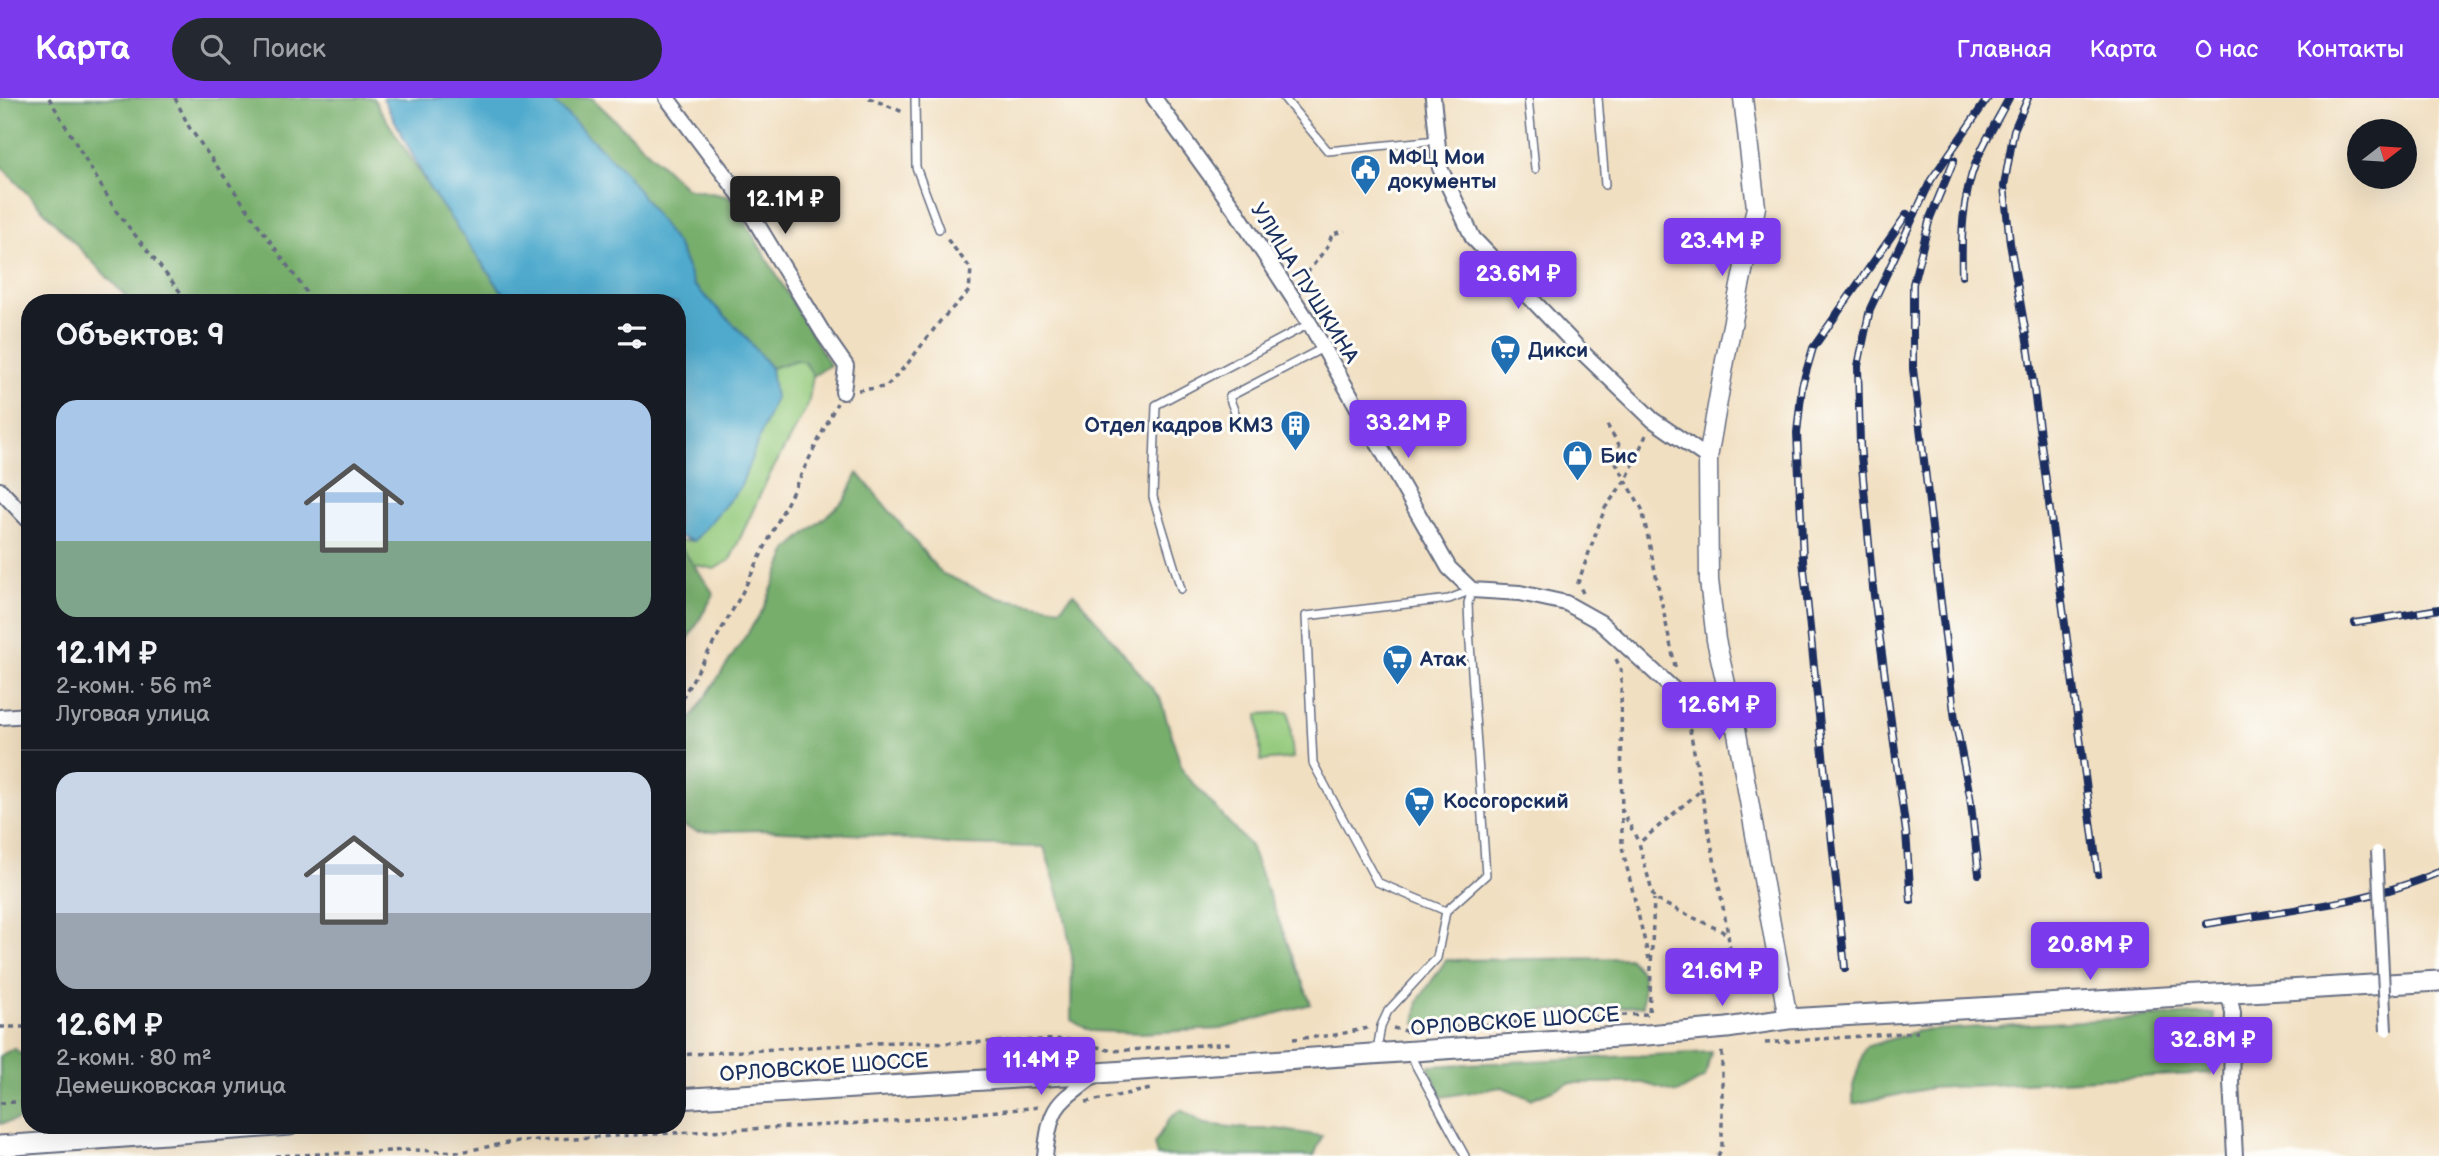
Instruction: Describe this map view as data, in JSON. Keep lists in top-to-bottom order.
{
  "streets": {
    "main road": ["ОРЛОВСКОЕ ШОССЕ"],
    "street": ["УЛИЦА ПУШКИНА"]
  },
  "places": {
    "public building": ["МФЦ Мои документы"],
    "supermarket": ["Дикси", "Атак", "Косогорский"],
    "building": ["Отдел кадров КМЗ"],
    "shop": ["Бис"]
  },
  "north": "right",
  "page": {
    "header": "Карта",
    "search": "Поиск",
    "nav": [
      "Главная",
      "Карта",
      "О нас",
      "Контакты"
    ],
    "price": [
      "12.1M ₽",
      "23.4M ₽",
      "23.6M ₽",
      "33.2M ₽",
      "12.6M ₽",
      "20.8M ₽",
      "21.6M ₽",
      "32.8M ₽",
      "11.4M ₽"
    ],
    "heading": "Объектов: 9",
    "list": [
      {
        "name": "12.1M ₽",
        "note": "2-комн. · 56 m² · Луговая улица"
      },
      {
        "name": "12.6M ₽",
        "note": "2-комн. · 80 m² · Демешковская улица"
      }
    ]
  }
}
